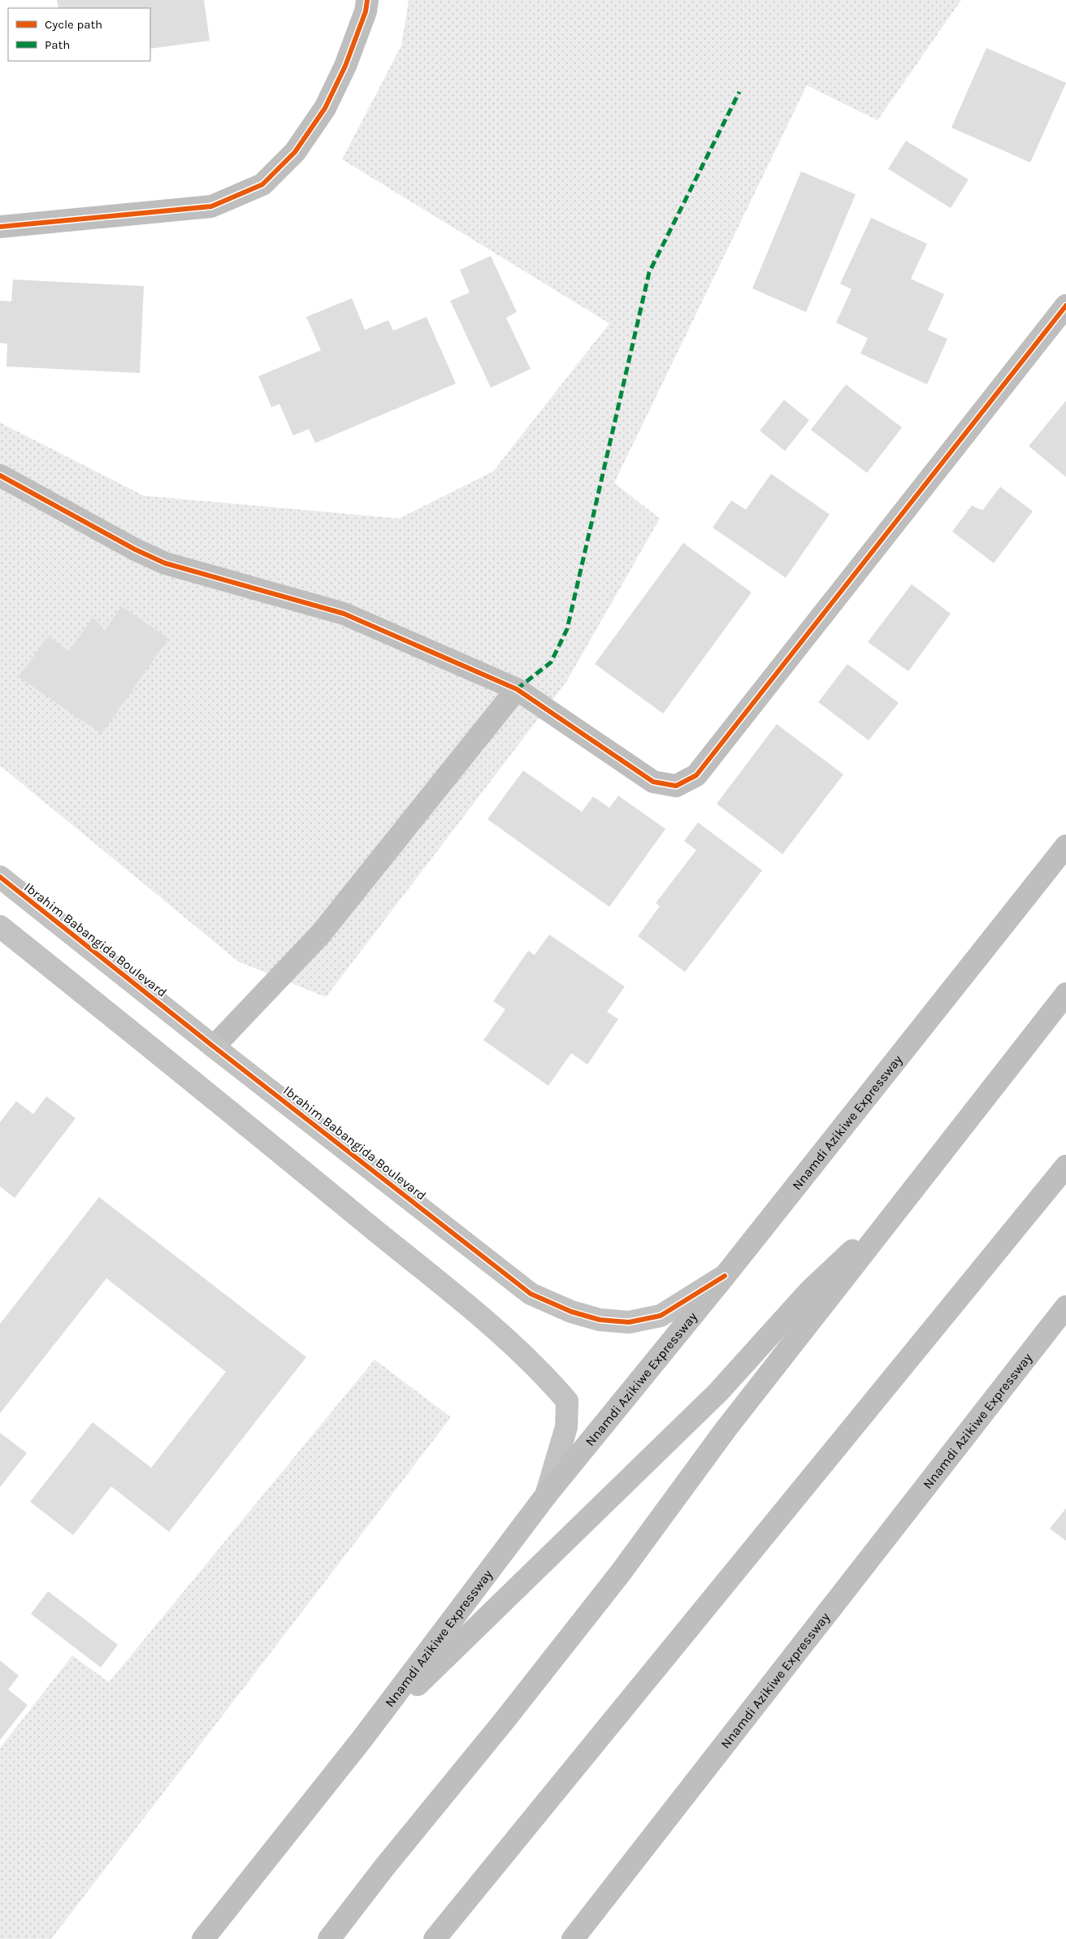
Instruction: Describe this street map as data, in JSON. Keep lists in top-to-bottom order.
{
  "streets": {
    "main road": ["Nnamdi Azikiwe Expressway"],
    "street": ["Ibrahim Babangida Boulevard"]
  },
  "crossings": [
    ["Ibrahim Babangida Boulevard", "Nnamdi Azikiwe Expressway"]
  ],
  "legend": ["Cycle path", "Path"]
}
